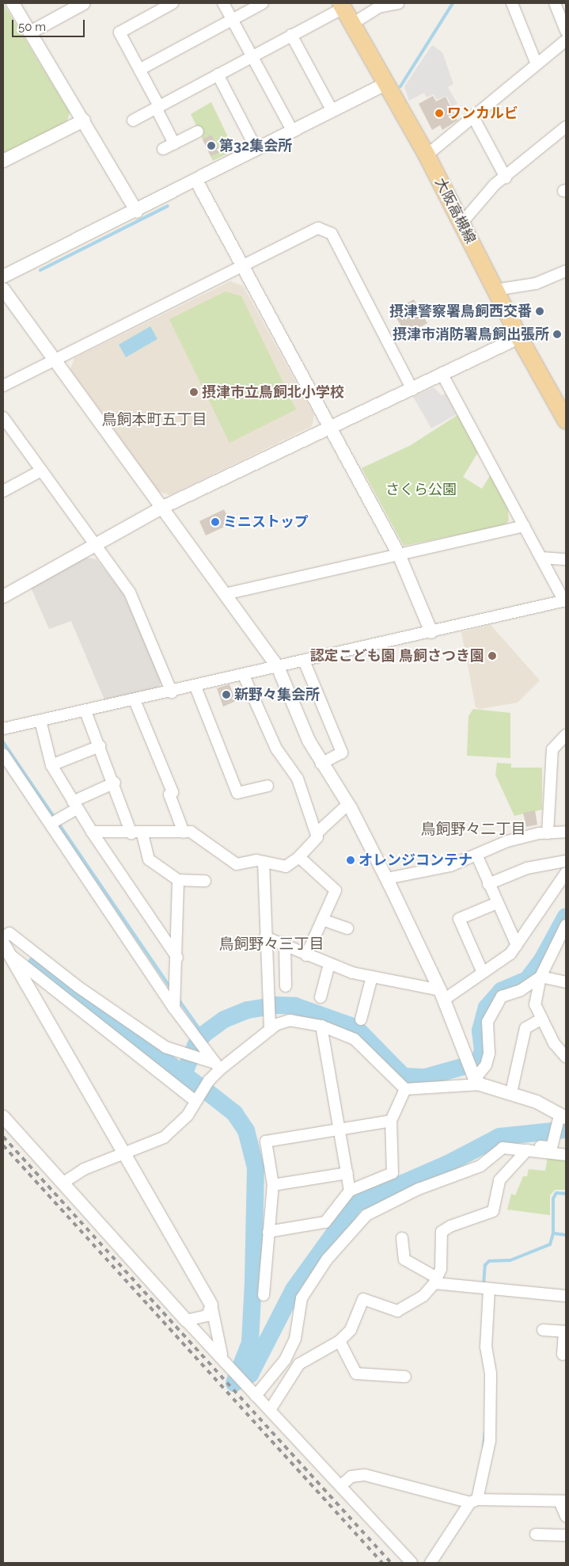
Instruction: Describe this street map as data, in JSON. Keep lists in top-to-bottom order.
{
  "streets": {
    "main road": ["大阪高槻線"]
  },
  "districts": ["鳥飼本町五丁目", "鳥飼野々二丁目", "鳥飼野々三丁目"],
  "parks": ["さくら公園"],
  "places": [
    "ワンカルビ",
    "第32集会所",
    "摂津警察署鳥飼西交番",
    "摂津市消防署鳥飼出張所",
    "摂津市立鳥飼北小学校",
    "ミニストップ",
    "認定こども園 鳥飼さつき園",
    "新野々集会所",
    "オレンジコンテナ"
  ],
  "scale_bar": "50 m"
}
